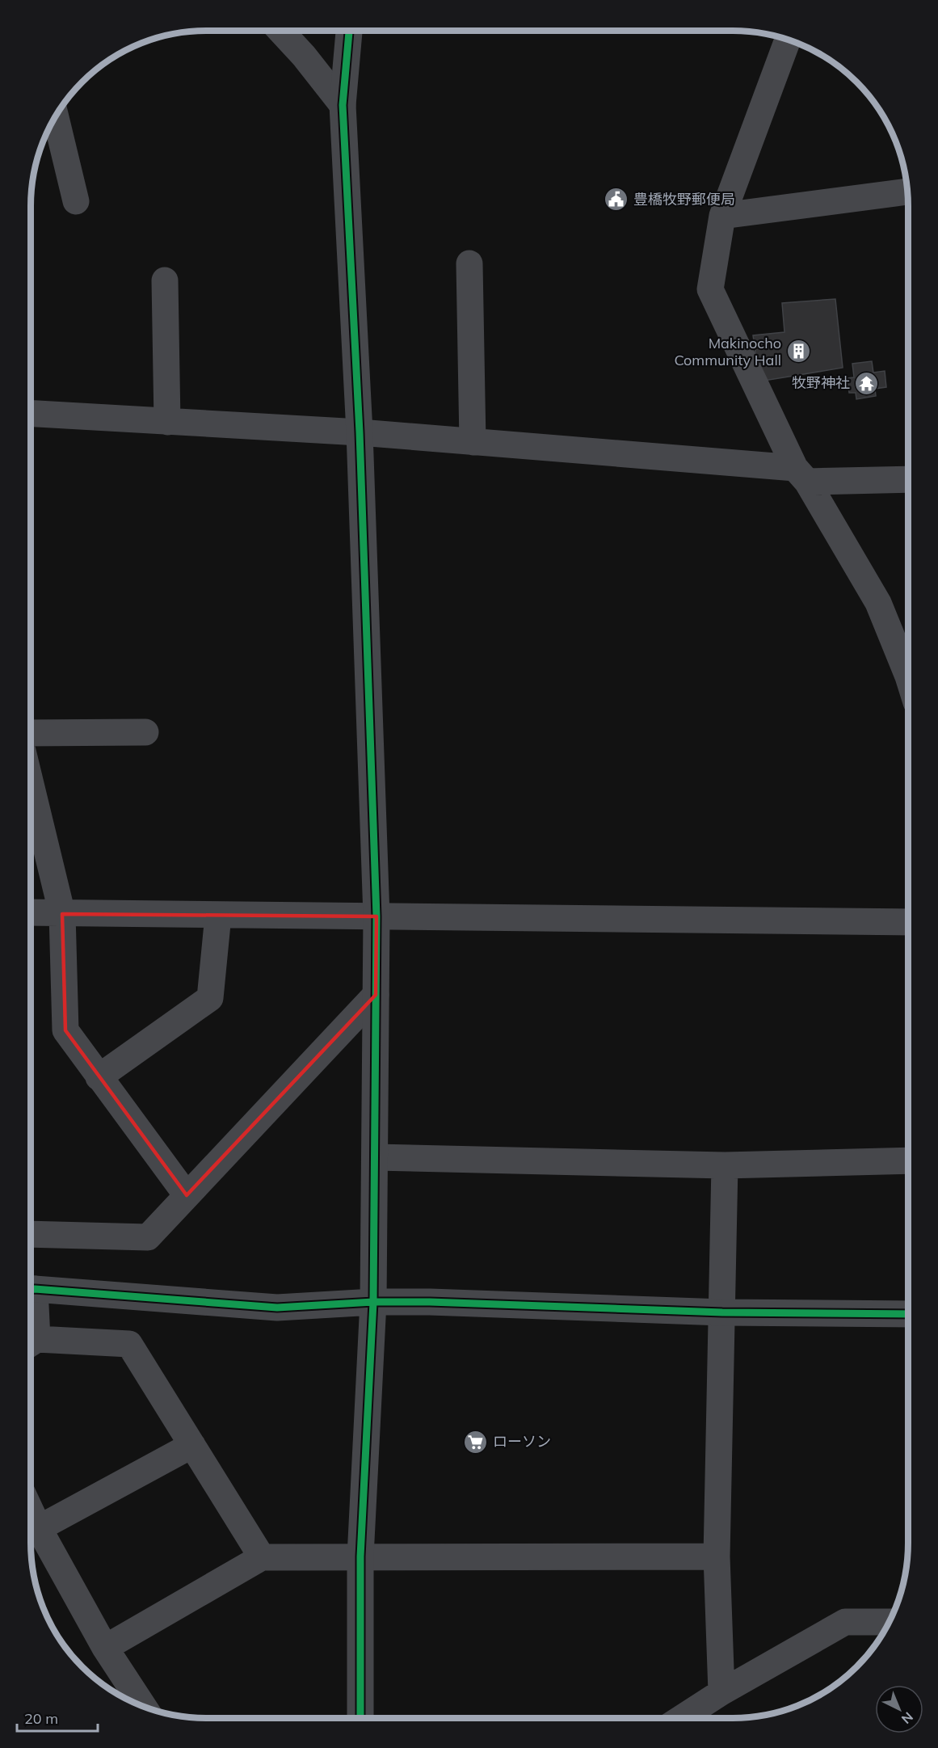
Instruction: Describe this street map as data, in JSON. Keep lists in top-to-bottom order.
{
  "places": {
    "public building": ["豊橋牧野郵便局"],
    "building": ["Makinocho Community Hall"],
    "temple": ["牧野神社"],
    "supermarket": ["ローソン"]
  },
  "scale_bar": "20 m",
  "north": "bottom right"
}
